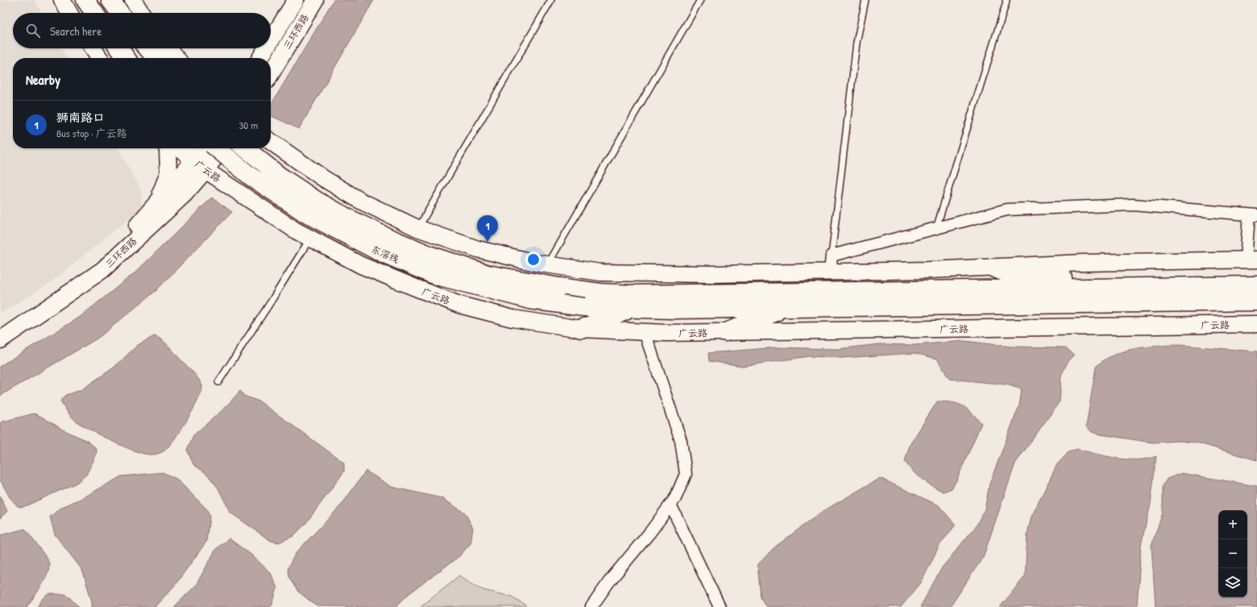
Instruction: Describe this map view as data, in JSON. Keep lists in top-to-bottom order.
{
  "streets": {
    "main road": ["三环西路", "广云路", "东滘线"]
  },
  "crossings": [
    ["三环西路", "广云路"]
  ],
  "page": {
    "search": "Search here",
    "heading": "Nearby",
    "list": [
      {
        "mark": "1",
        "name": "狮南路口",
        "note": "Bus stop · 广云路",
        "value": "30 m"
      }
    ],
    "pins": "1",
    "map_buttons": ["+", "−"]
  }
}
